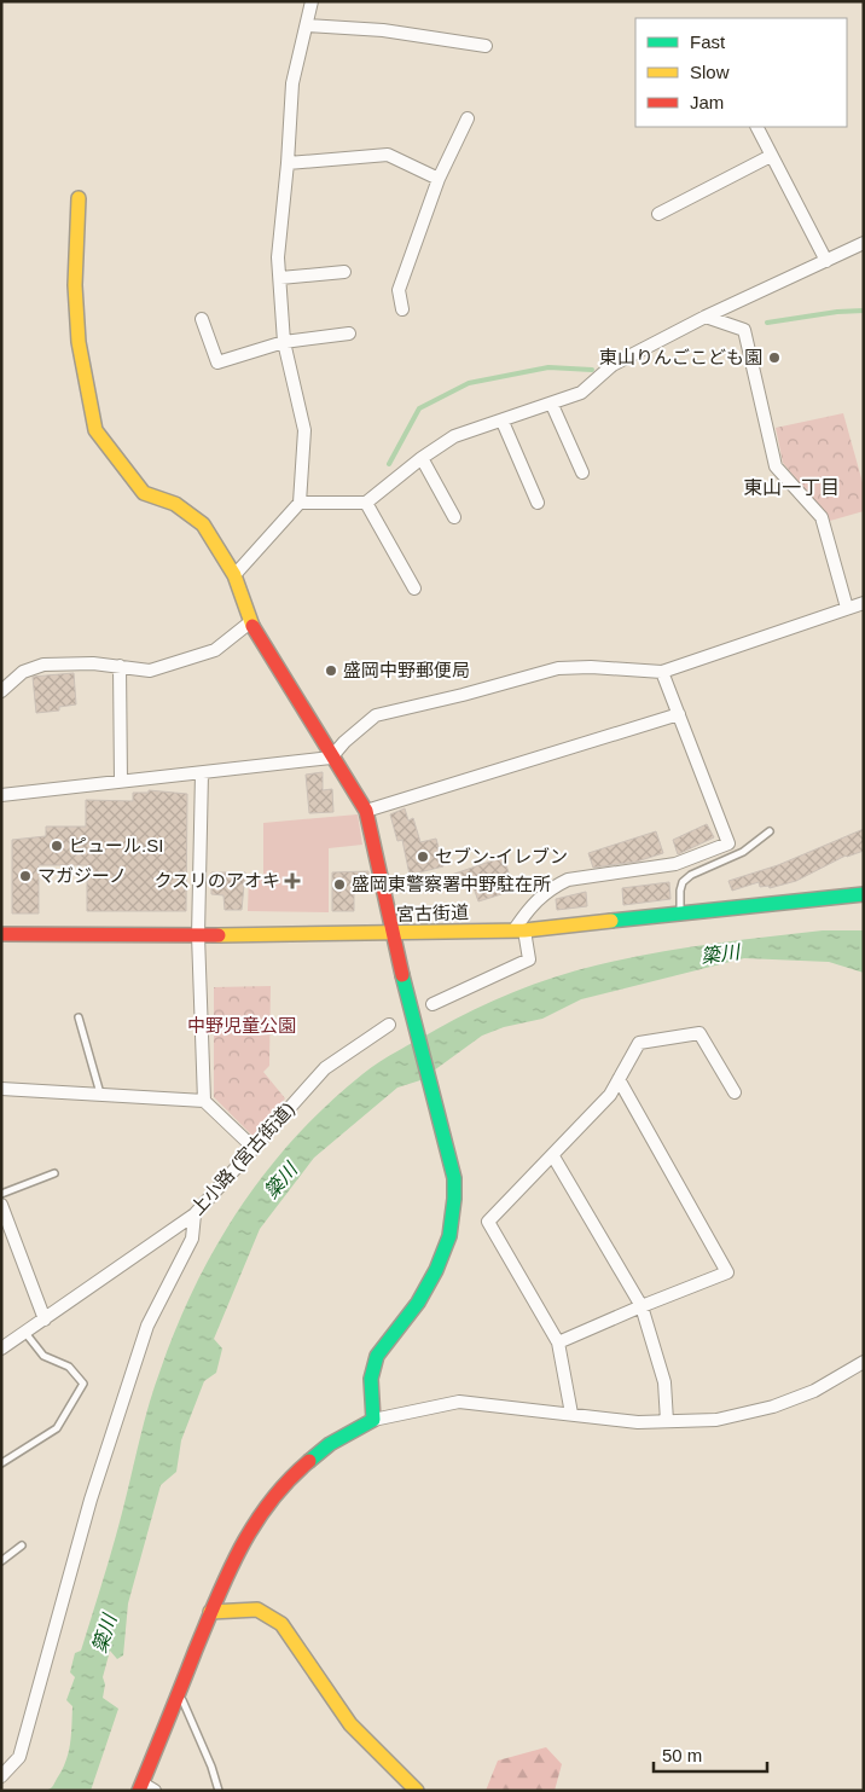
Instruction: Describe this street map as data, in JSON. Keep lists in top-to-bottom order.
{
  "streets": {
    "main road": ["宮古街道"],
    "street": ["上小路 (宮古街道)"]
  },
  "districts": ["東山一丁目"],
  "water": ["簗川"],
  "parks": ["中野児童公園"],
  "places": {
    "other": [
      "東山りんごこども園",
      "盛岡中野郵便局",
      "ピュール.SI",
      "セブン-イレブン",
      "マガジーノ",
      "盛岡東警察署中野駐在所"
    ],
    "health": ["クスリのアオキ"]
  },
  "legend": ["Fast", "Slow", "Jam"],
  "scale_bar": "50 m"
}
